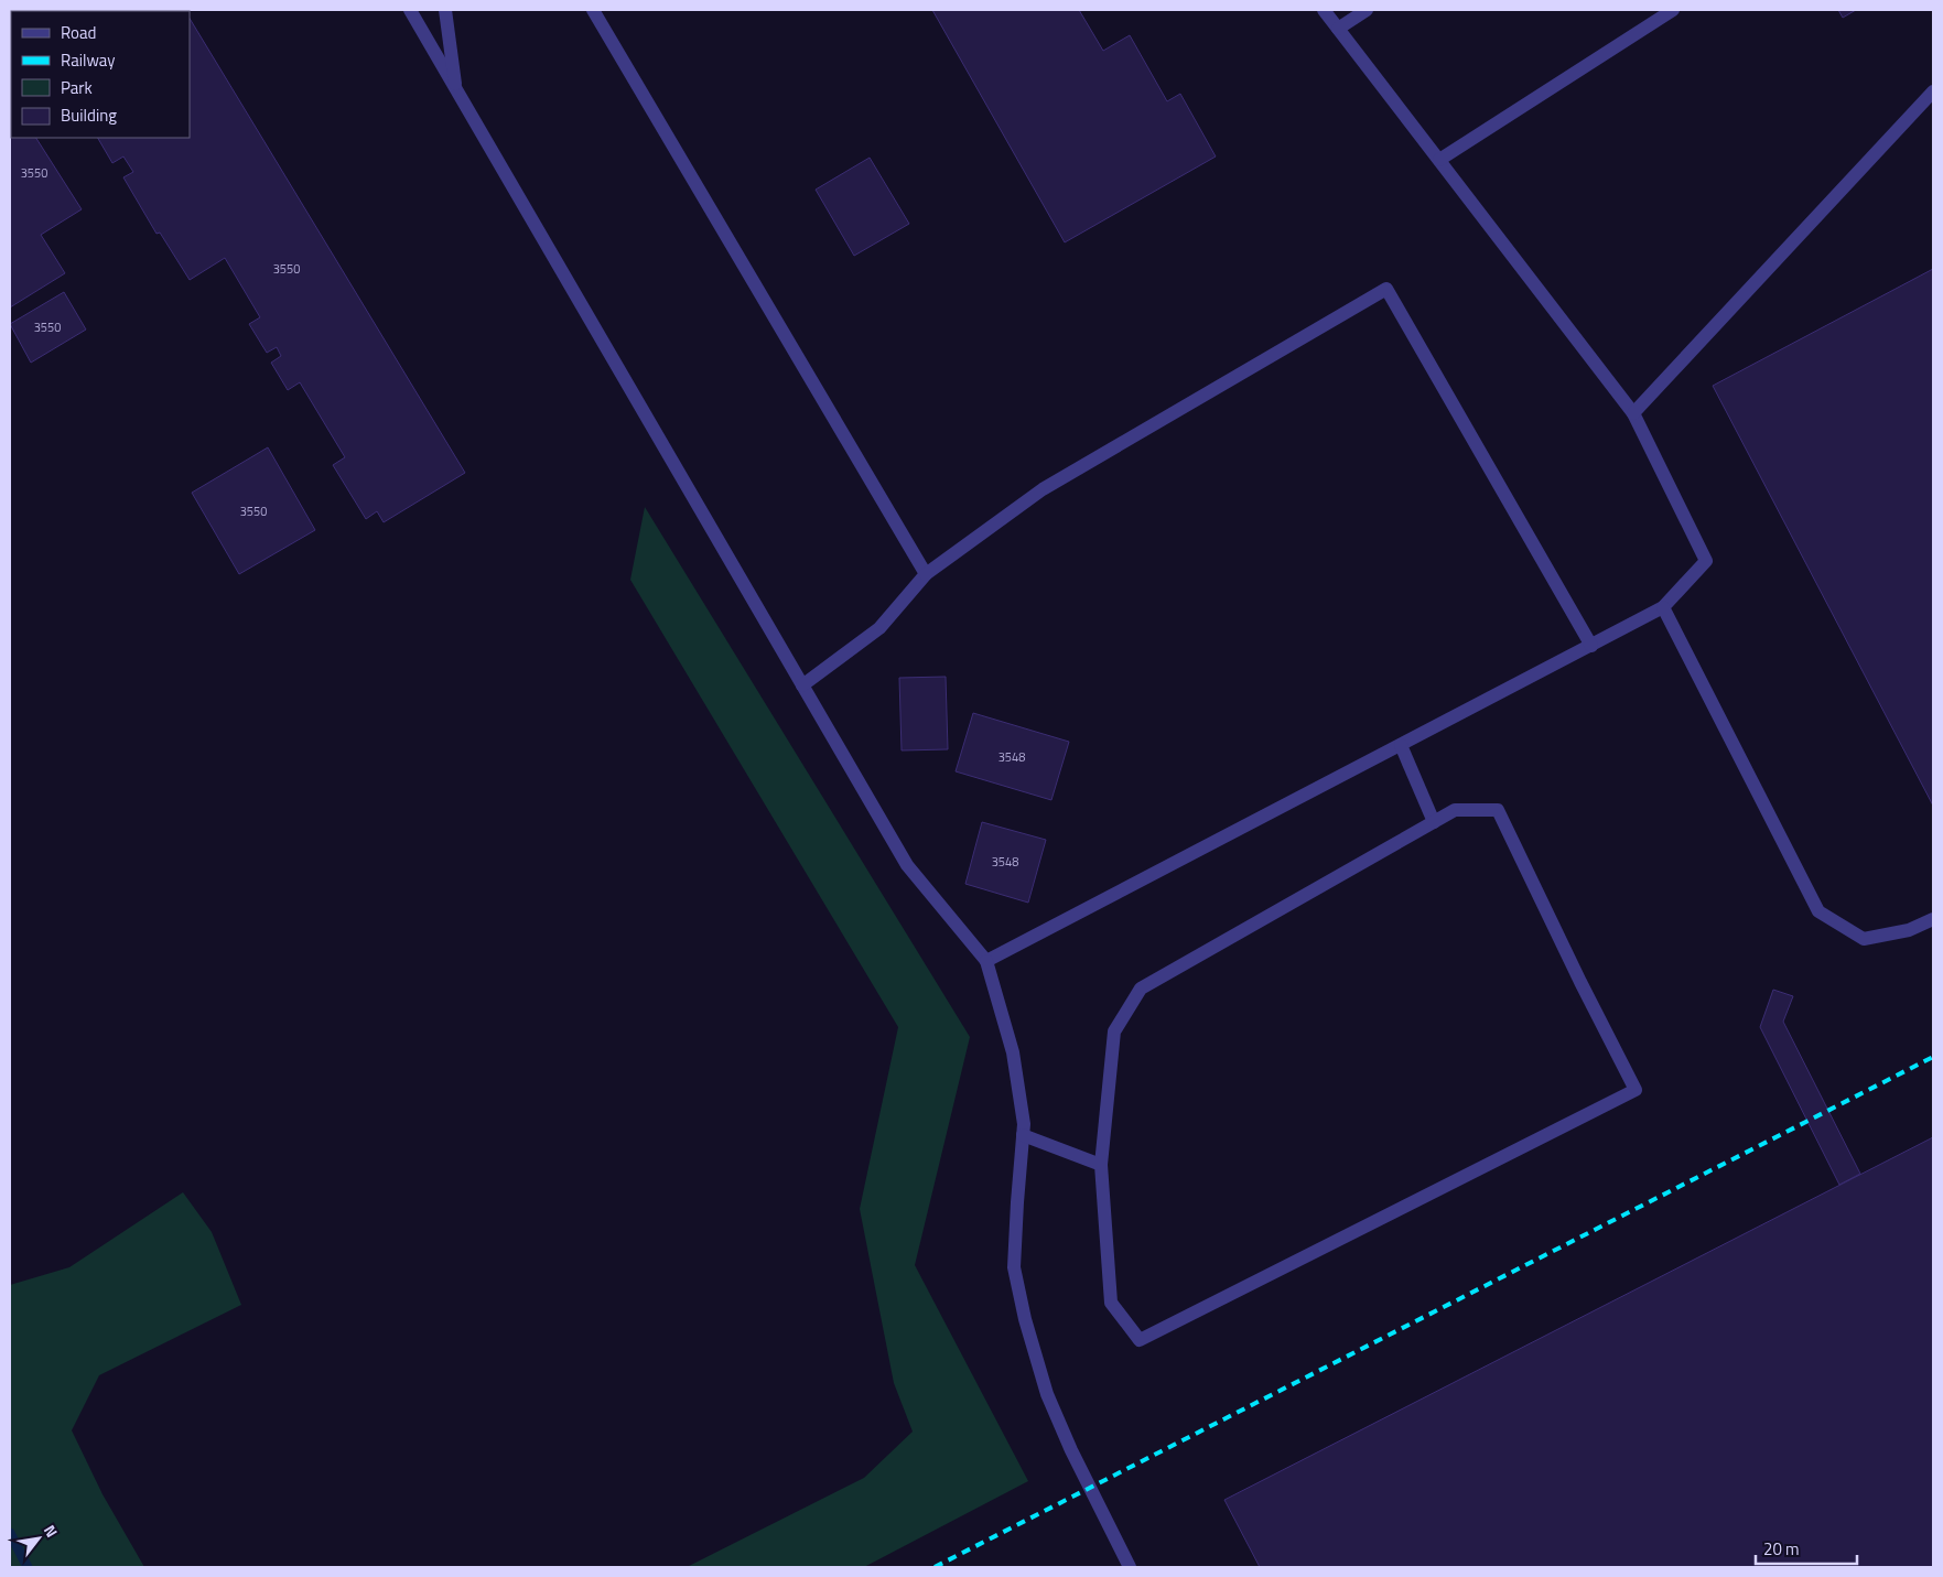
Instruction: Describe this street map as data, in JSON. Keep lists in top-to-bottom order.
{
  "house_numbers": [
    "3550",
    "3550",
    "3550",
    "3550",
    "3548",
    "3548"
  ],
  "legend": [
    "Road",
    "Railway",
    "Park",
    "Building"
  ],
  "scale_bar": "20 m",
  "north": "top right"
}
